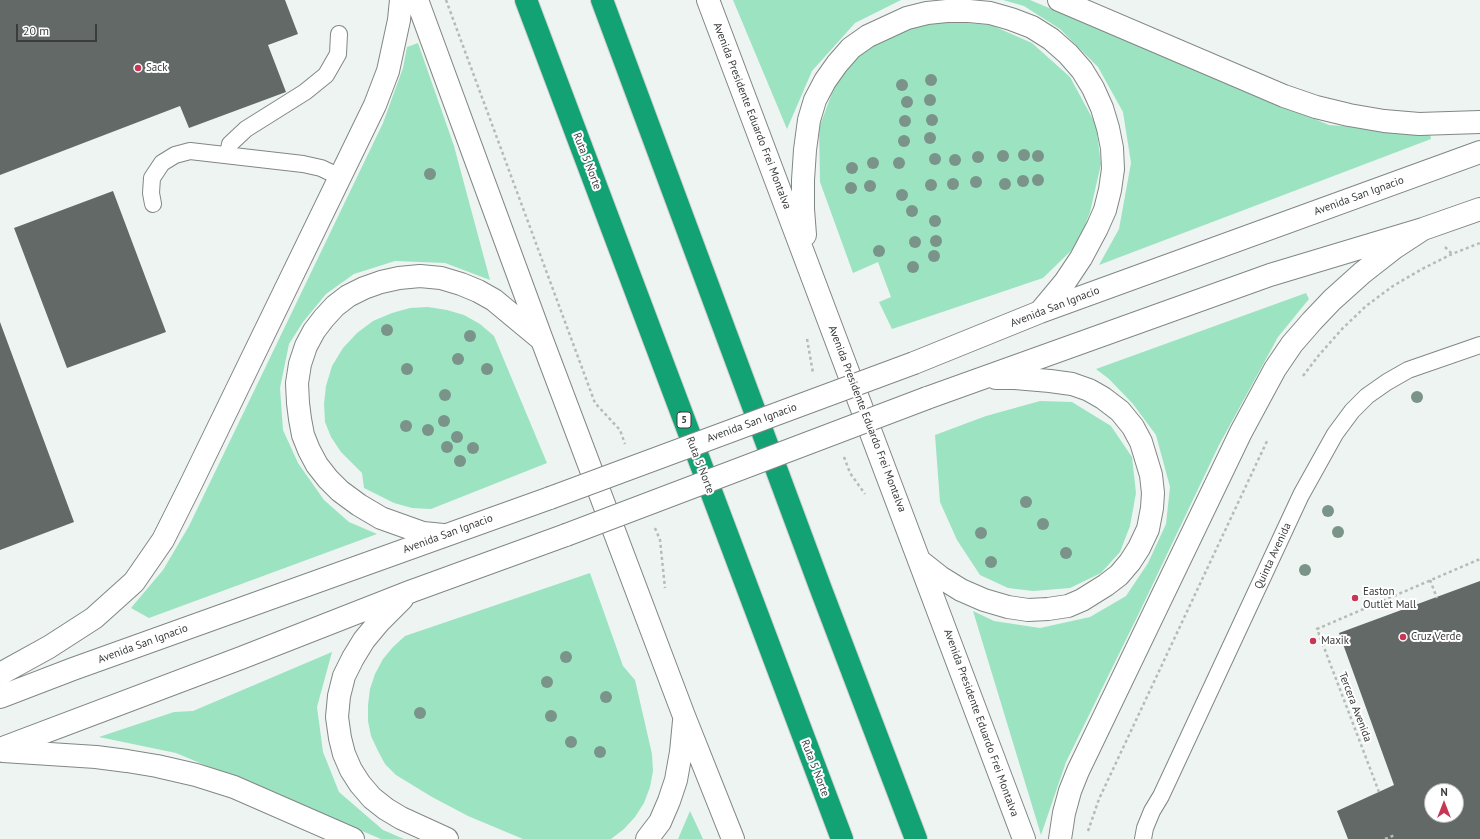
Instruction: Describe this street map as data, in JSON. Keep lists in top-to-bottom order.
{
  "streets": {
    "highway": ["Ruta 5 Norte", "5"],
    "main road": ["Avenida Presidente Eduardo Frei Montalva", "Avenida San Ignacio"],
    "lane": ["Quinta Avenida"],
    "path": ["Tercera Avenida"]
  },
  "places": [
    "Sack",
    "Easton Outlet Mall",
    "Cruz Verde",
    "Maxik"
  ],
  "scale_bar": "20 m",
  "north": "top"
}
